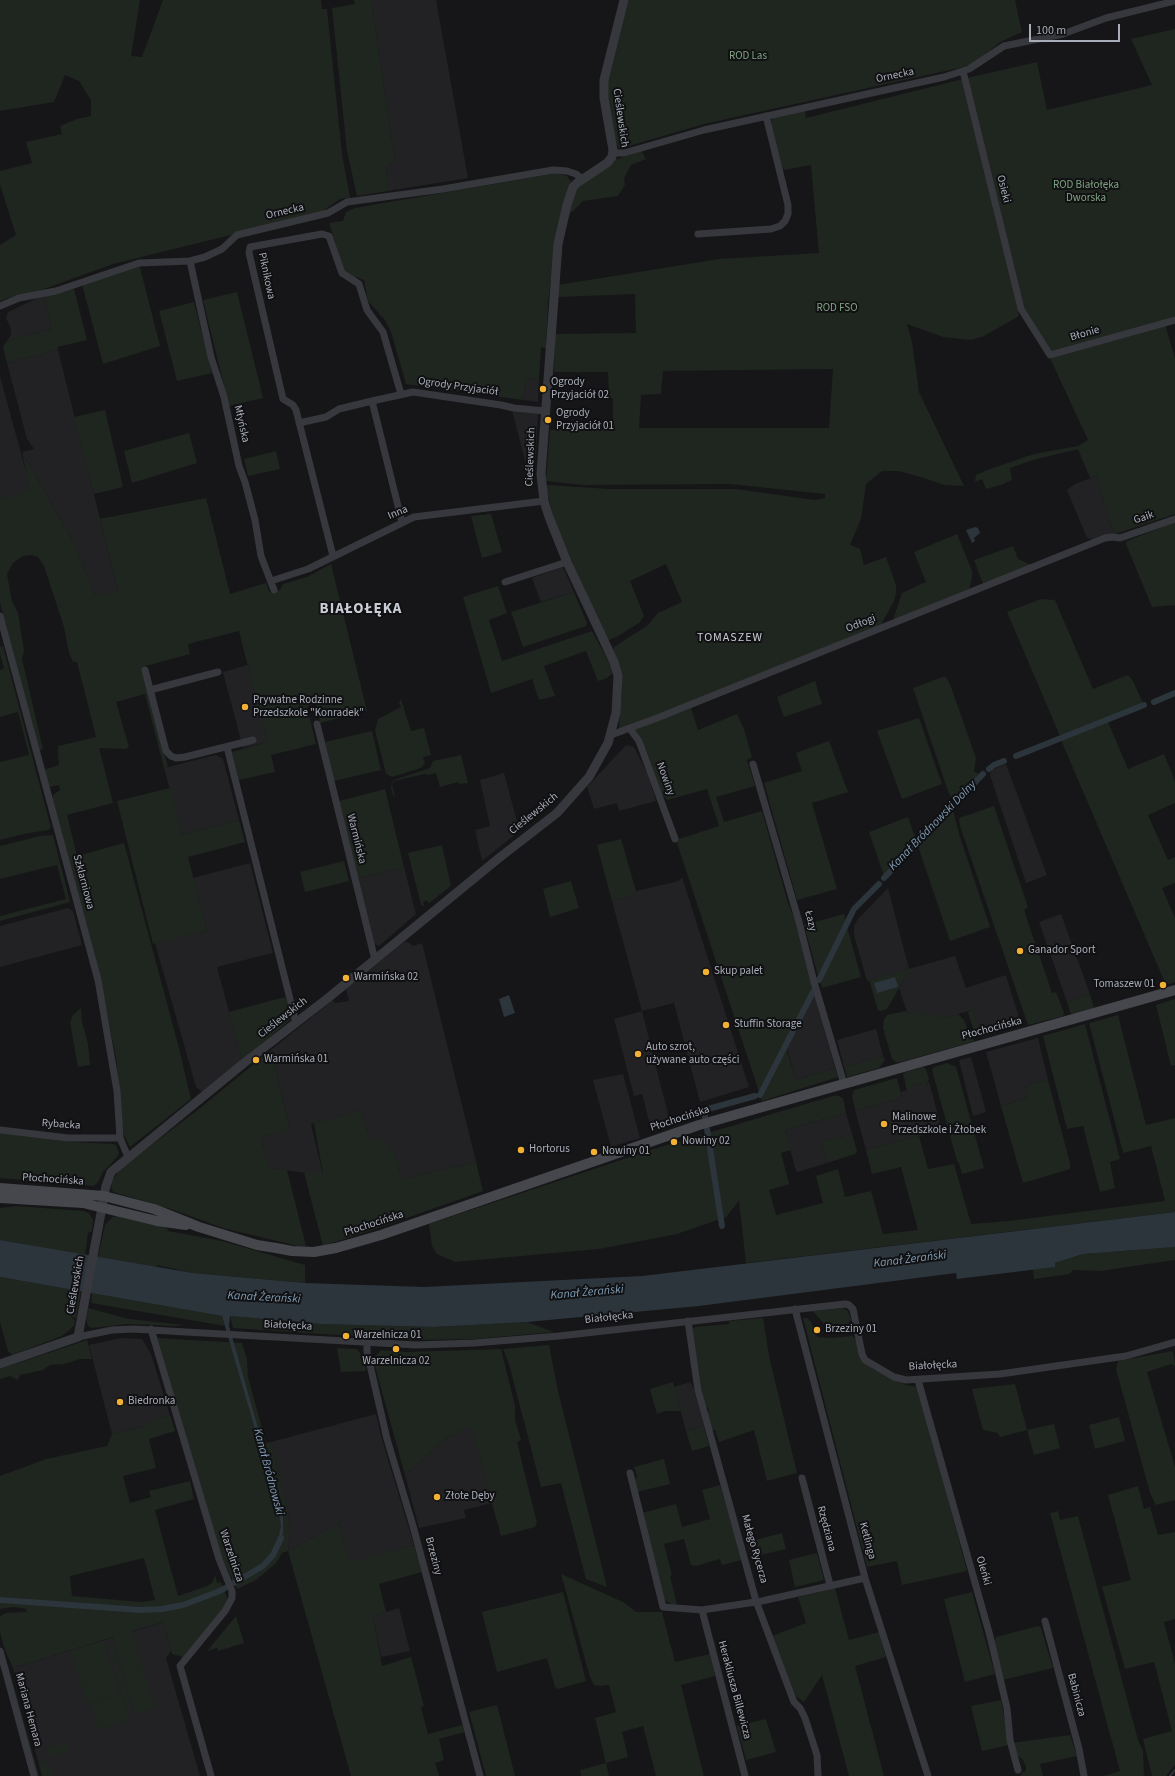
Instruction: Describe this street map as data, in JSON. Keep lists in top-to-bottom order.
{
  "streets": {
    "main road": ["Płochocińska"],
    "street": [
      "Ornecka",
      "Cieślewskich",
      "Osieki",
      "Piknikowa",
      "Błonie",
      "Ogrody Przyjaciół",
      "Młyńska",
      "Inna",
      "Gaik",
      "Odłogi",
      "Nowiny",
      "Warmińska",
      "Szklarniowa",
      "Łazy",
      "Rybacka",
      "Białołęcka",
      "Rzędziana",
      "Ketlinga",
      "Małego Rycerza",
      "Warzelnicza",
      "Brzeziny",
      "Oleńki",
      "Herakliusza Billewicza",
      "Babinicza",
      "Mariana Hemara"
    ]
  },
  "crossings": [
    ["Ornecka", "Cieślewskich"],
    ["Ornecka", "Osieki"],
    ["Ornecka", "Młyńska"],
    ["Cieślewskich", "Ogrody Przyjaciół"],
    ["Cieślewskich", "Inna"],
    ["Cieślewskich", "Odłogi"],
    ["Cieślewskich", "Warmińska"],
    ["Cieślewskich", "Szklarniowa"],
    ["Cieślewskich", "Płochocińska"],
    ["Cieślewskich", "Białołęcka"],
    ["Osieki", "Błonie"],
    ["Piknikowa", "Ogrody Przyjaciół"],
    ["Piknikowa", "Inna"],
    ["Młyńska", "Inna"],
    ["Gaik", "Odłogi"],
    ["Odłogi", "Nowiny"],
    ["Szklarniowa", "Rybacka"],
    ["Łazy", "Płochocińska"],
    ["Białołęcka", "Ketlinga"],
    ["Białołęcka", "Małego Rycerza"],
    ["Białołęcka", "Warzelnicza"],
    ["Białołęcka", "Brzeziny"],
    ["Białołęcka", "Oleńki"]
  ],
  "districts": ["BIAŁOŁĘKA", "TOMASZEW"],
  "water": ["Kanał Bródnowski Dolny", "Kanał Żerański", "Kanał Bródnowski"],
  "parks": ["ROD Las", "ROD Białołęka Dworska", "ROD FSO"],
  "places": [
    "Ogrody Przyjaciół 02",
    "Ogrody Przyjaciół 01",
    "Prywatne Rodzinne Przedszkole \"Konradek\"",
    "Ganador Sport",
    "Skup palet",
    "Warmińska 02",
    "Tomaszew 01",
    "Stuffin Storage",
    "Auto szrot, używane auto części",
    "Warmińska 01",
    "Malinowe Przedszkole i Żłobek",
    "Nowiny 02",
    "Hortorus",
    "Nowiny 01",
    "Brzeziny 01",
    "Warzelnicza 01",
    "Warzelnicza 02",
    "Biedronka",
    "Złote Dęby"
  ],
  "scale_bar": "100 m"
}
